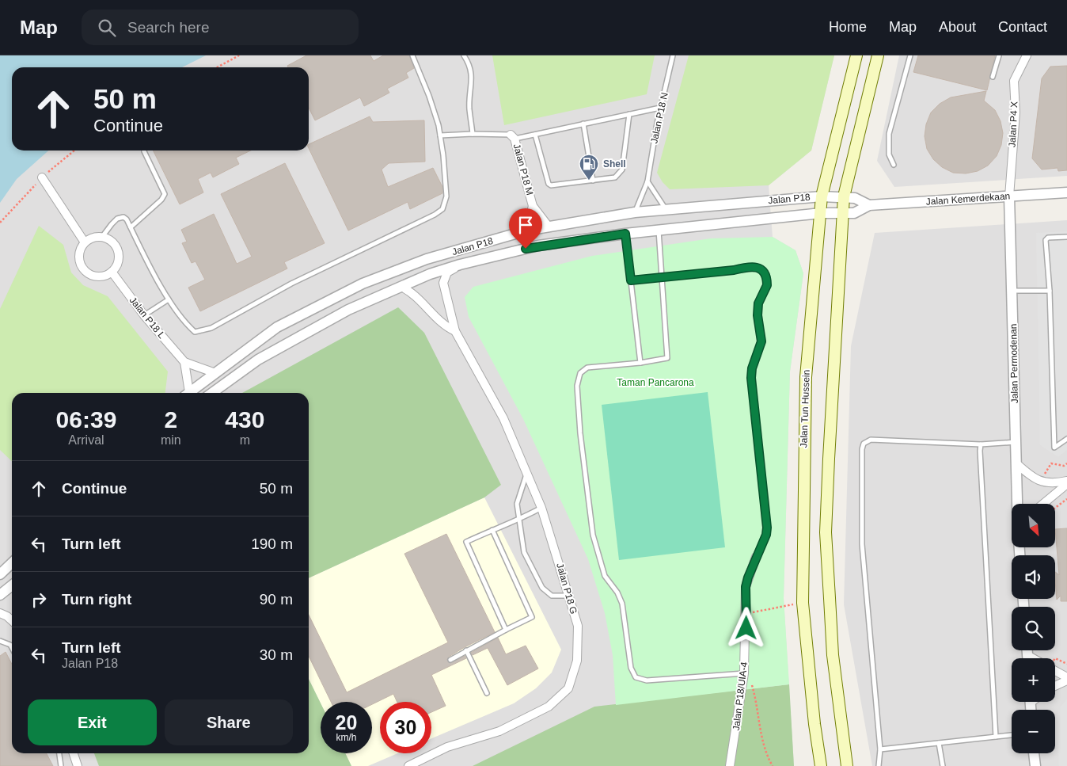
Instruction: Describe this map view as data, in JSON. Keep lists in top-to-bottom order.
{
  "streets": {
    "main road": ["Jalan Tun Hussein"],
    "street": [
      "Jalan P4 X",
      "Jalan P18 M",
      "Jalan P18",
      "Jalan Kemerdekaan",
      "Jalan P18 L",
      "Jalan Permodenan",
      "Jalan P18 G",
      "Jalan P18/UIA-4"
    ],
    "lane": ["Jalan P18 N"]
  },
  "crossings": [
    ["Jalan P18 N", "Jalan P18"],
    ["Jalan P4 X", "Jalan Kemerdekaan"],
    ["Jalan P4 X", "Jalan Permodenan"],
    ["Jalan P18 M", "Jalan P18"],
    ["Jalan P18", "Jalan Kemerdekaan"],
    ["Jalan P18", "Jalan P18 L"],
    ["Jalan P18", "Jalan Tun Hussein"],
    ["Jalan P18", "Jalan P18 G"],
    ["Jalan Kemerdekaan", "Jalan Permodenan"]
  ],
  "parks": ["Taman Pancarona"],
  "places": {
    "fuel station": ["Shell"]
  },
  "north": "bottom right",
  "page": {
    "header": "Map",
    "search": "Search here",
    "nav": [
      "Home",
      "Map",
      "About",
      "Contact"
    ],
    "turn": ["50 m", "Continue"],
    "eta": [
      "06:39",
      "Arrival",
      "2",
      "min",
      "430",
      "m"
    ],
    "list": [
      {
        "name": "Continue",
        "value": "50 m"
      },
      {
        "name": "Turn left",
        "value": "190 m"
      },
      {
        "name": "Turn right",
        "value": "90 m"
      },
      {
        "name": "Turn left",
        "note": "Jalan P18",
        "value": "30 m"
      }
    ],
    "map_buttons": ["+", "−"],
    "buttons": ["Exit", "Share"],
    "speed": "20 km/h",
    "limit": "30"
  }
}
